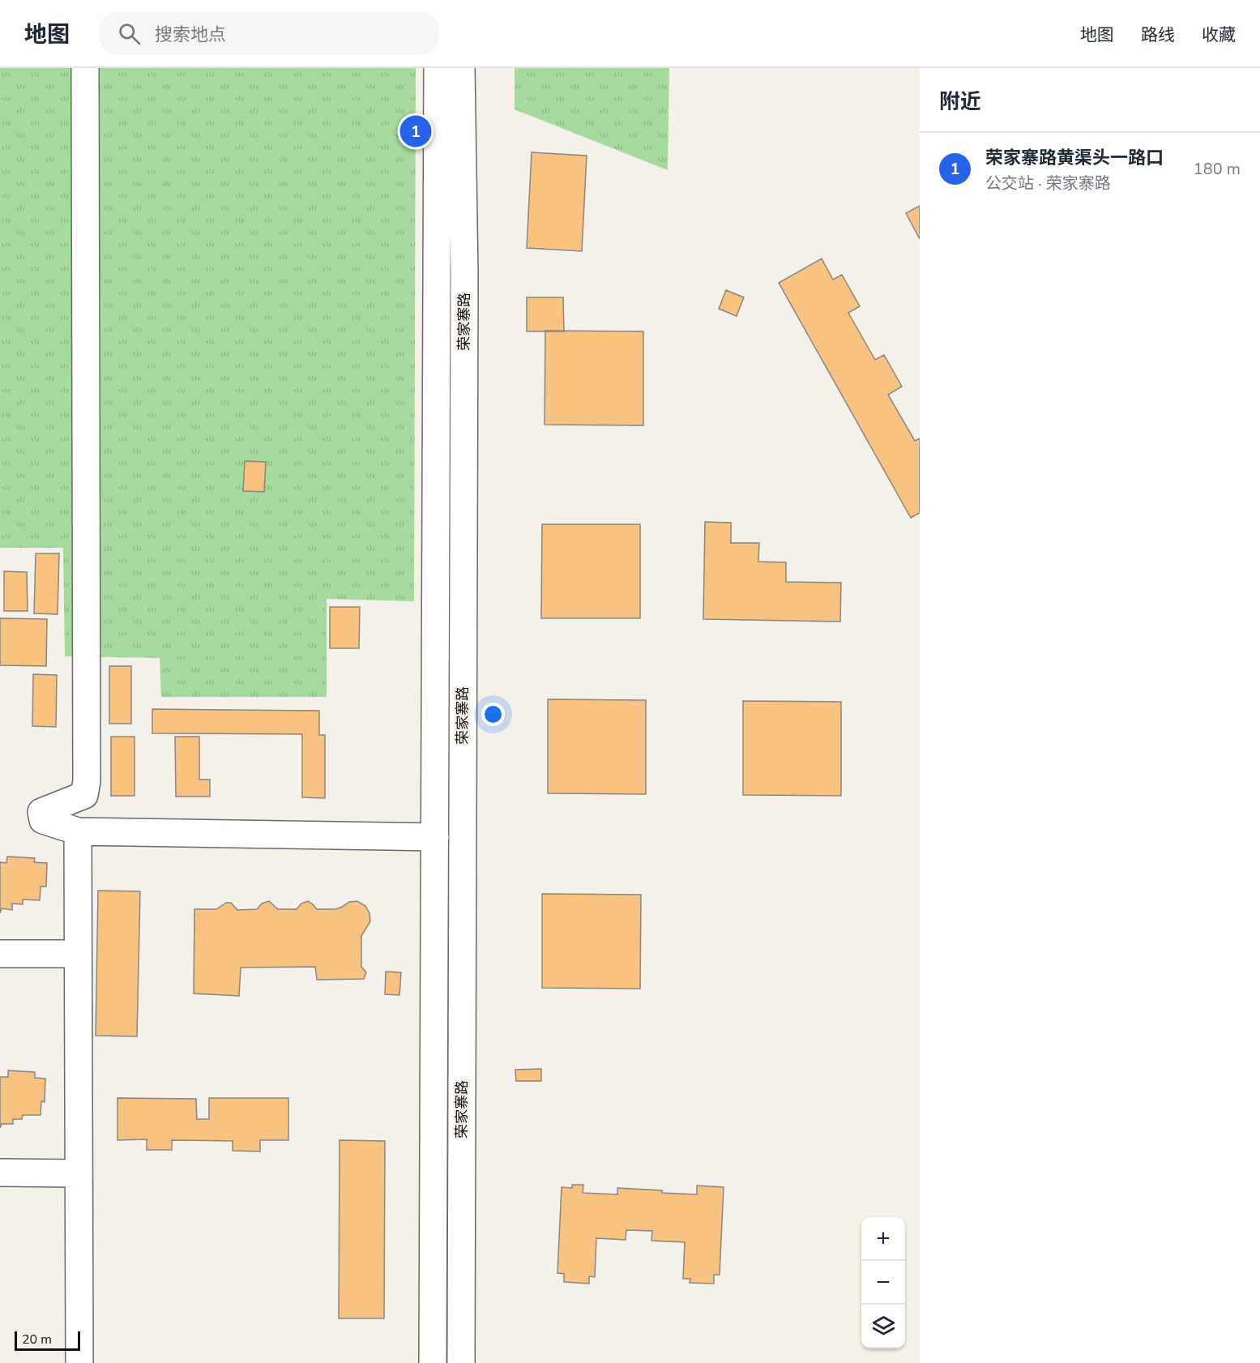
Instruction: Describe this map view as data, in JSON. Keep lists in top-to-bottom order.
{
  "streets": {
    "street": ["荣家寨路"]
  },
  "scale_bar": "20 m",
  "page": {
    "header": "地图",
    "search": "搜索地点",
    "nav": ["地图", "路线", "收藏"],
    "heading": "附近",
    "pins": "1",
    "list": [
      {
        "mark": "1",
        "name": "荣家寨路黄渠头一路口",
        "note": "公交站 · 荣家寨路",
        "value": "180 m"
      }
    ],
    "map_buttons": ["+", "−"],
    "scale": "20 m"
  }
}
